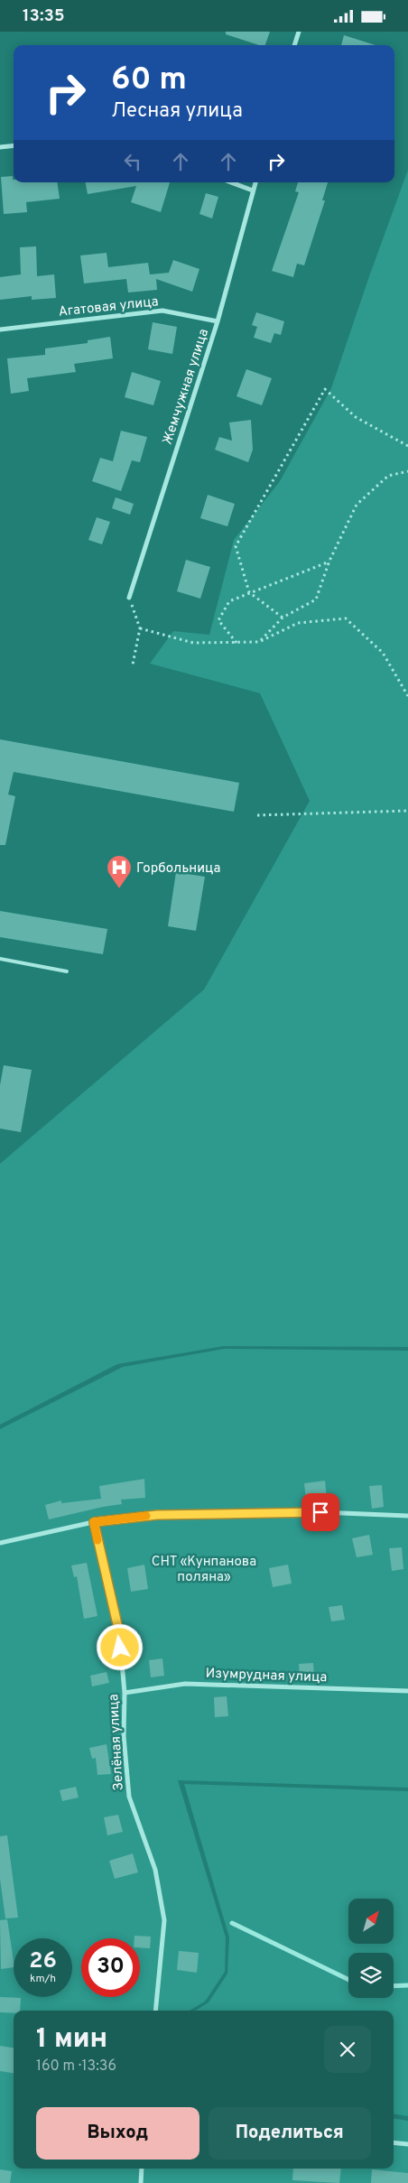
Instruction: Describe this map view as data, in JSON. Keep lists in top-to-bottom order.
{
  "streets": {
    "street": [
      "Агатовая улица",
      "Жемчужная улица",
      "Изумрудная улица",
      "Зелёная улица"
    ]
  },
  "crossings": [
    ["Агатовая улица", "Жемчужная улица"],
    ["Изумрудная улица", "Зелёная улица"]
  ],
  "parks": ["СНТ «Кунпанова поляна»"],
  "places": {
    "hospital": ["Горбольница"]
  },
  "north": "top right",
  "page": {
    "status": "13:35",
    "turn": ["60 m", "Лесная улица"],
    "speed": "26 km/h",
    "limit": "30",
    "heading": ["1 мин", "160 m · 13:36"],
    "buttons": ["Выход", "Поделиться"]
  }
}
